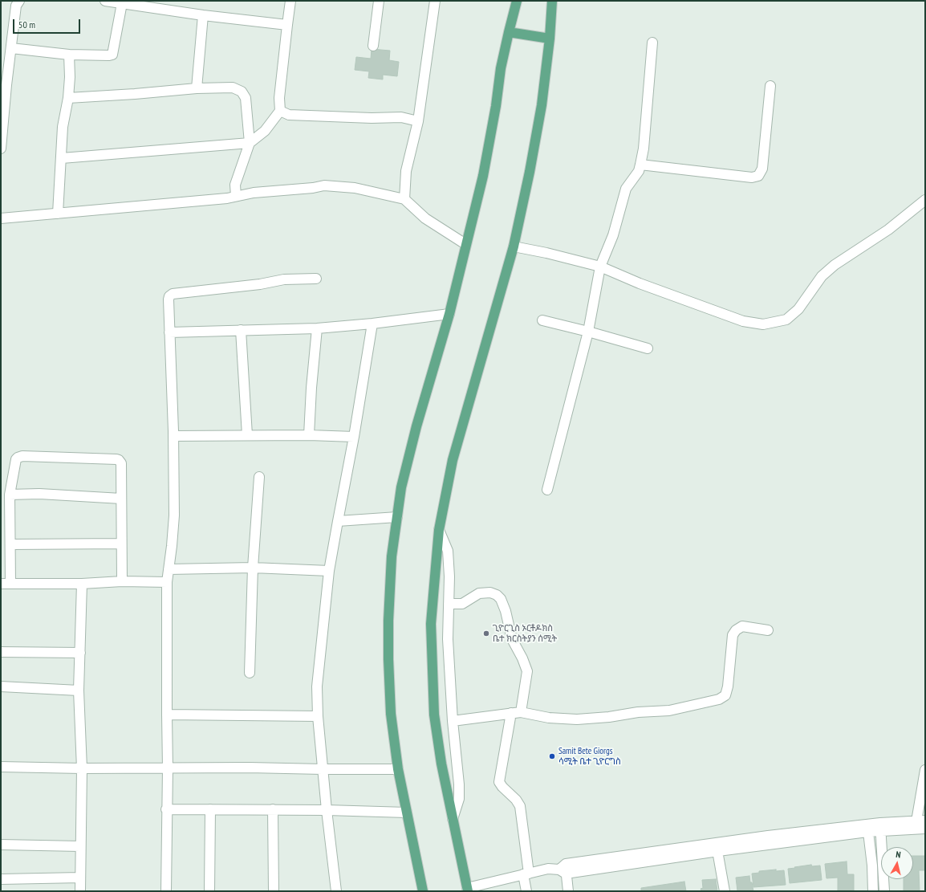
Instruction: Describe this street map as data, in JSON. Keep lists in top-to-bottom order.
{
  "places": ["ጊዮርጊስ ኦርቶዶክስ ቤተ ክርስትያን ሰሚት", "Samit Bete Giorgs ሳሚት ቤተ ጊዮርግስ"],
  "scale_bar": "50 m",
  "north": "top"
}
